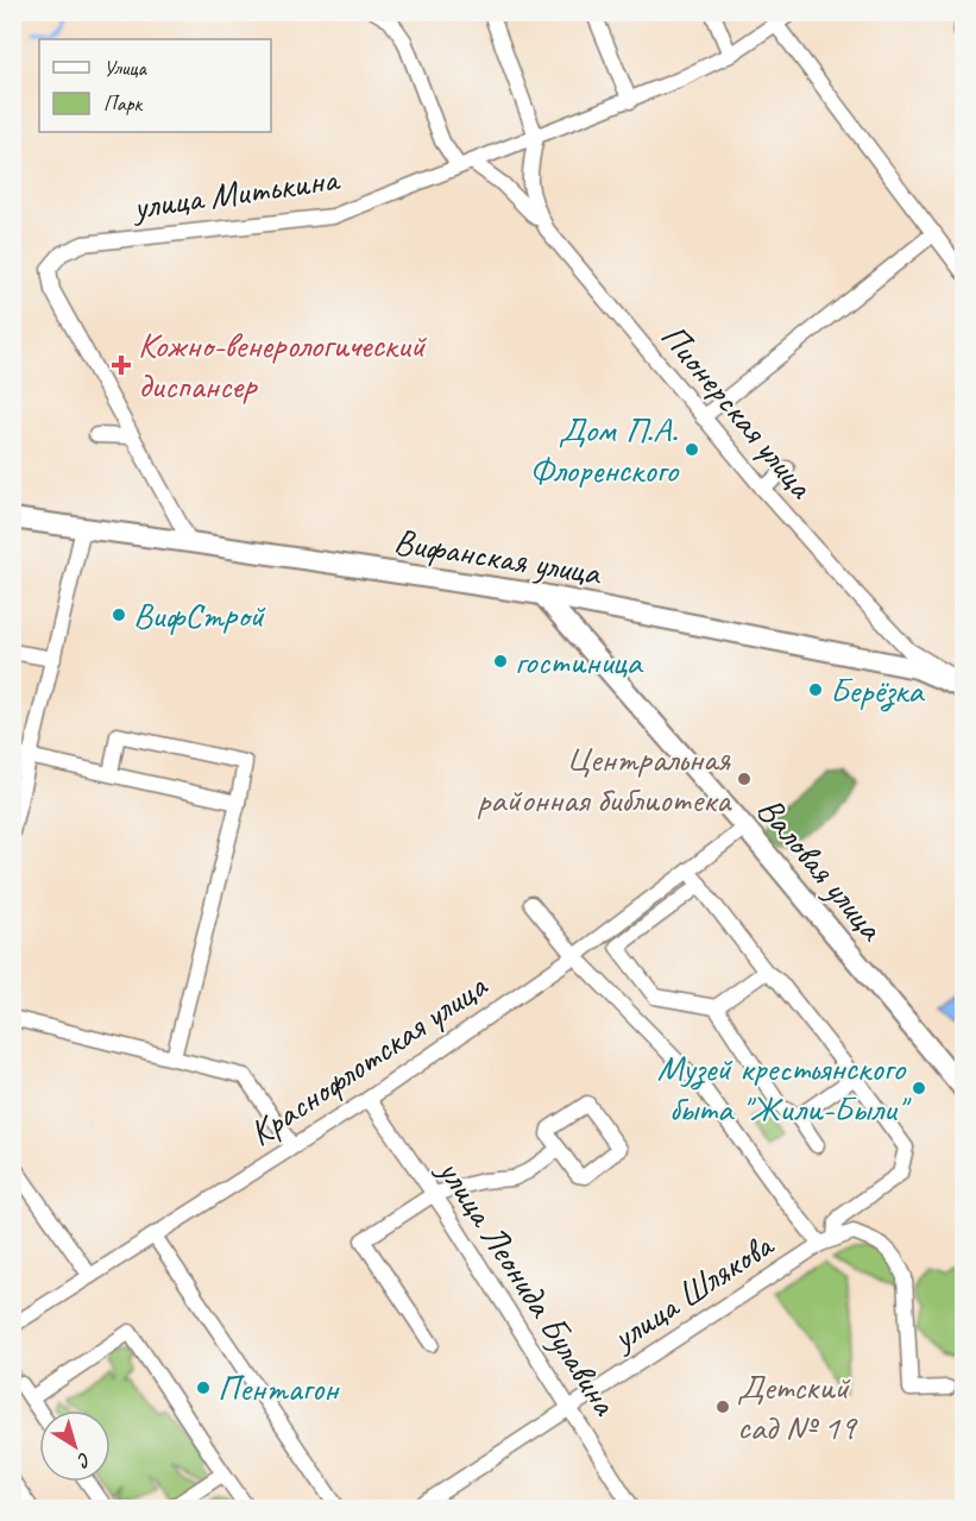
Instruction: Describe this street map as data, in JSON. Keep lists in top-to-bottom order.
{
  "streets": {
    "main road": ["Вифанская улица", "Валовая улица"],
    "street": [
      "улица Митькина",
      "Пионерская улица",
      "Краснофлотская улица",
      "улица Леонида Булавина",
      "улица Шлякова"
    ]
  },
  "crossings": [
    ["улица Митькина", "Пионерская улица"],
    ["улица Митькина", "Вифанская улица"],
    ["Пионерская улица", "Вифанская улица"],
    ["Вифанская улица", "Валовая улица"],
    ["Валовая улица", "Краснофлотская улица"],
    ["Краснофлотская улица", "улица Леонида Булавина"],
    ["улица Леонида Булавина", "улица Шлякова"]
  ],
  "places": {
    "health": ["Кожно-венерологический диспансер"],
    "other": [
      "Дом П.А. Флоренского",
      "ВифСтрой",
      "гостиница",
      "Берёзка",
      "Центральная районная библиотека",
      "Музей крестьянского быта \"Жили-Были\"",
      "Пентагон",
      "Детский сад № 19"
    ]
  },
  "legend": ["Улица", "Парк"],
  "north": "bottom right"
}
